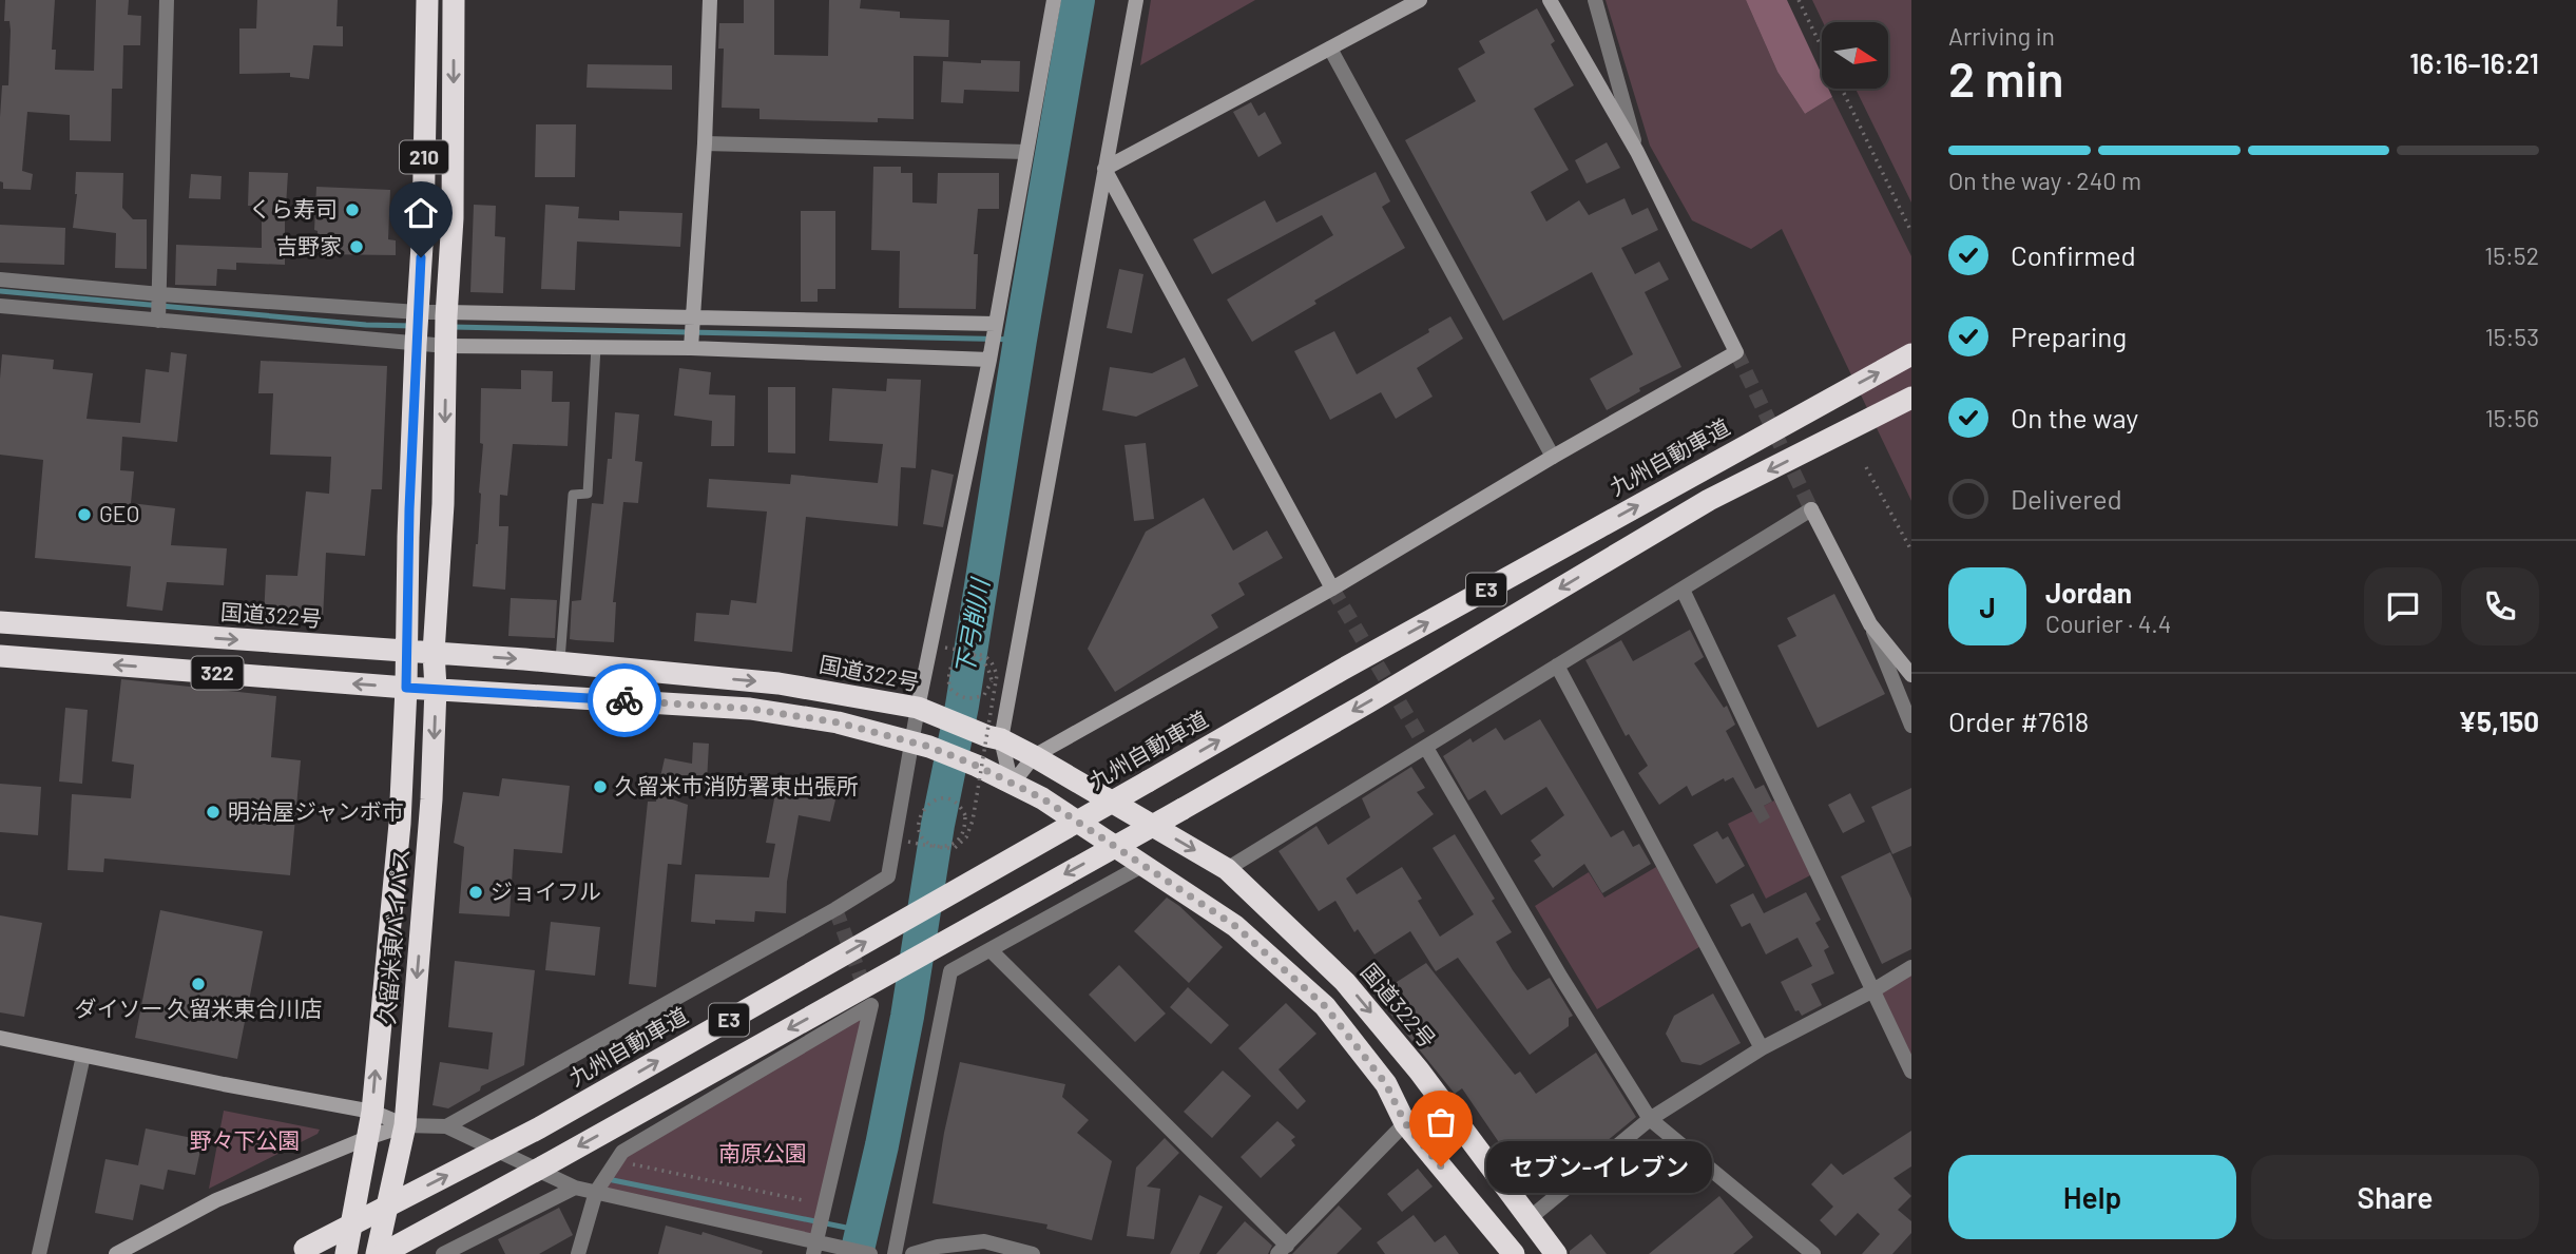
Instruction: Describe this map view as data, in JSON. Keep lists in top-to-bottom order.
{
  "streets": {
    "highway": [
      "210",
      "九州自動車道",
      "E3",
      "国道322号",
      "322",
      "久留米東バイパス"
    ]
  },
  "crossings": [
    ["E3", "久留米東バイパス"],
    ["国道322号", "久留米東バイパス"],
    ["322", "久留米東バイパス"]
  ],
  "water": ["下弓削川"],
  "parks": ["野々下公園", "南原公園"],
  "places": [
    "くら寿司",
    "吉野家",
    "GEO",
    "久留米市消防署東出張所",
    "明治屋ジャンボ市",
    "ジョイフル",
    "ダイソー 久留米東合川店",
    "セブン-イレブン"
  ],
  "north": "right",
  "page": {
    "heading": ["2 min", "Arriving in", "16:16–16:21"],
    "panel": [
      "Jordan",
      "Courier · 4.4",
      "Order #7618",
      "¥5,150"
    ],
    "bar": "On the way · 240 m",
    "list": [
      ["Confirmed", "15:52"],
      ["Preparing", "15:53"],
      ["On the way", "15:56"],
      "Delivered"
    ],
    "round": "J",
    "buttons": ["Help", "Share"],
    "bubble": "セブン-イレブン"
  }
}
